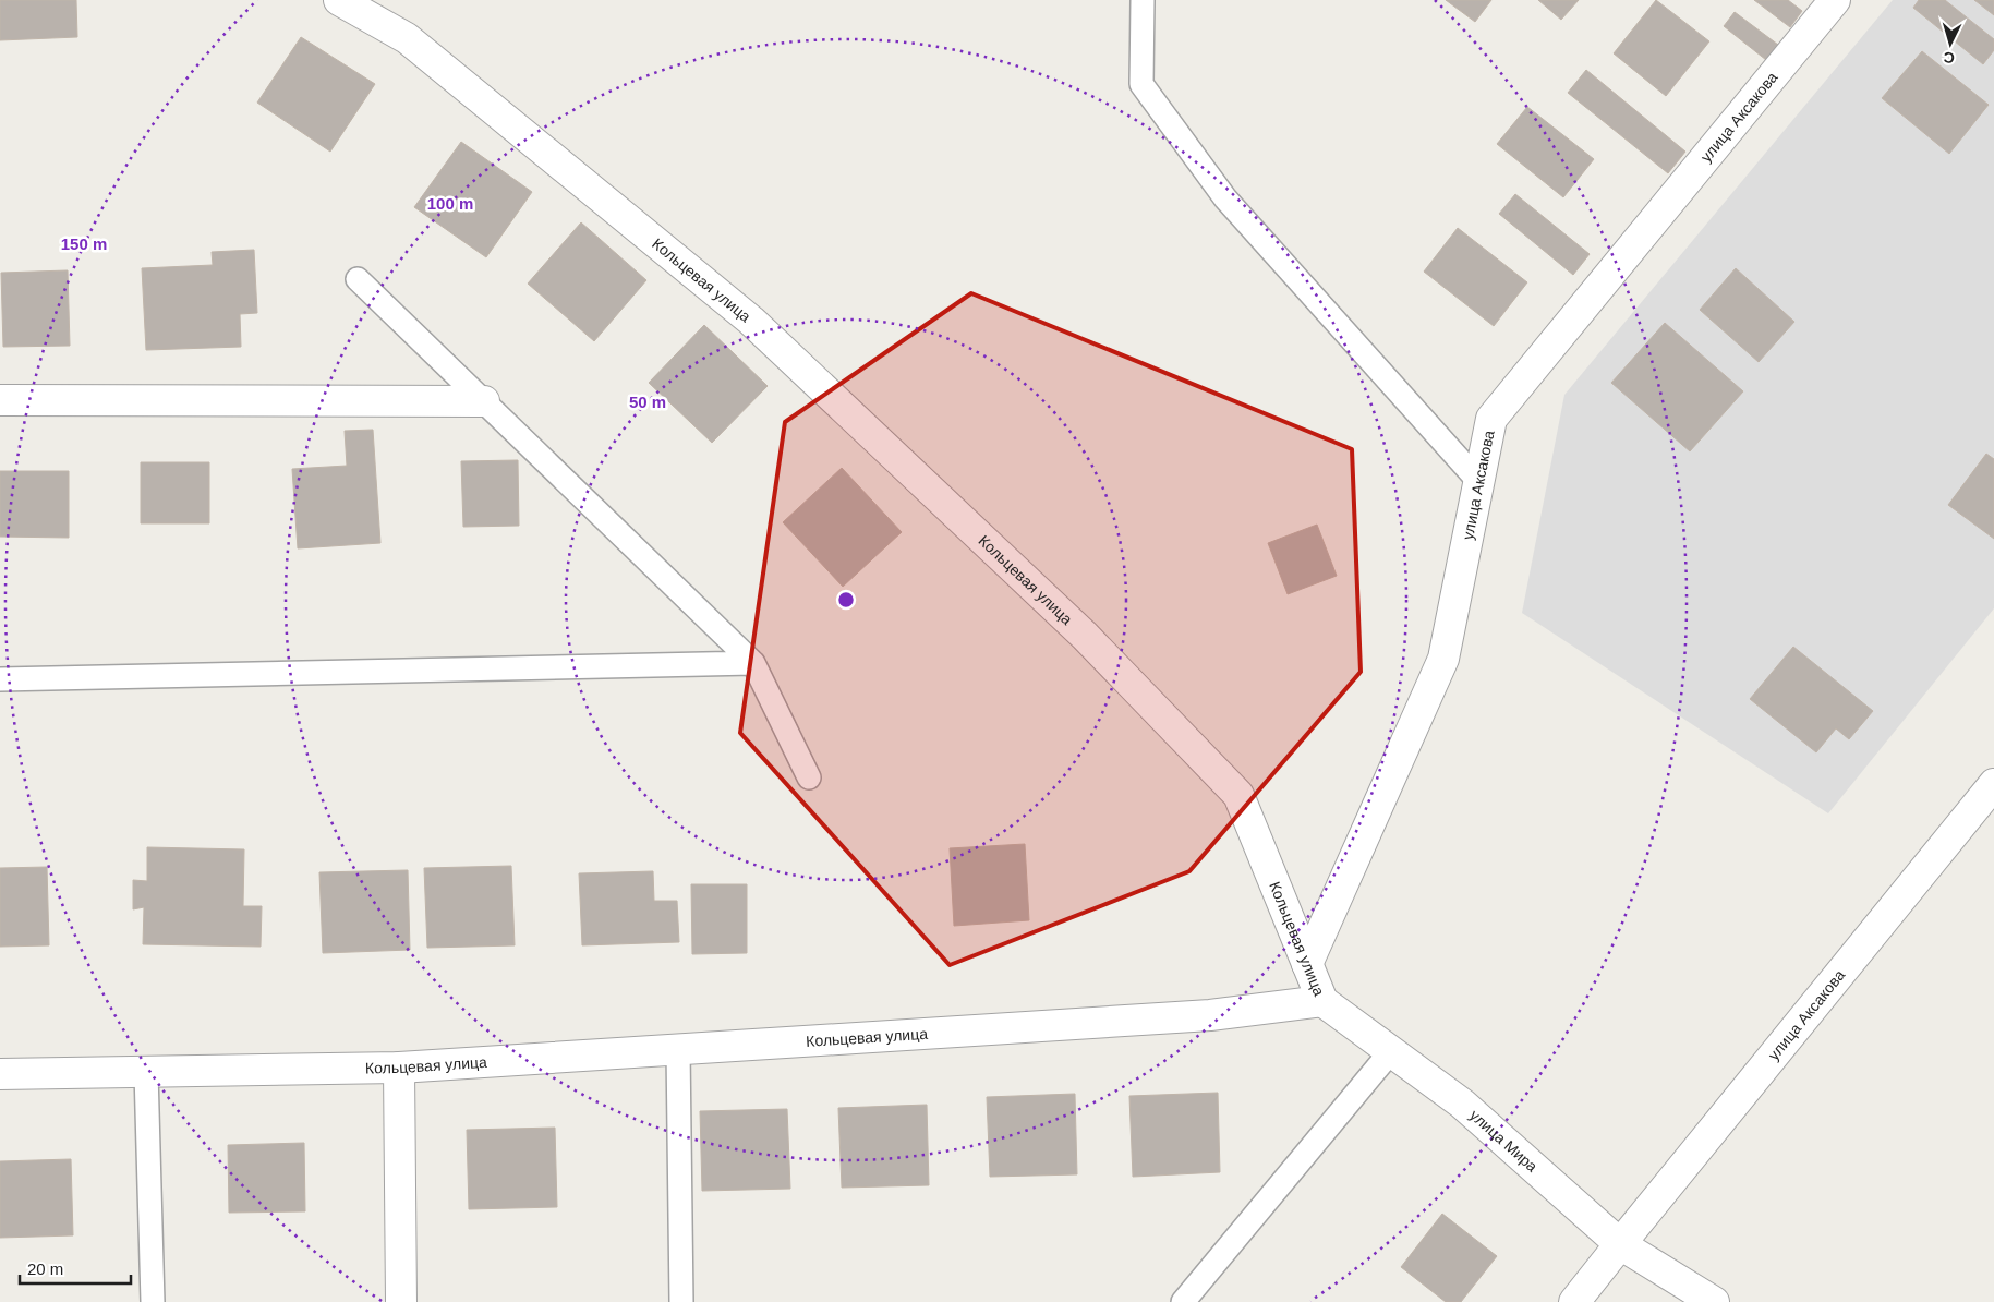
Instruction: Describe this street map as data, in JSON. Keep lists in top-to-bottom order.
{
  "streets": {
    "street": ["улица Аксакова", "Кольцевая улица", "улица Мира"]
  },
  "crossings": [
    ["улица Аксакова", "Кольцевая улица"],
    ["улица Аксакова", "улица Мира"],
    ["Кольцевая улица", "улица Мира"]
  ],
  "scale_bar": "20 m",
  "north": "bottom",
  "rings": ["100 m", "150 m", "50 m"]
}
